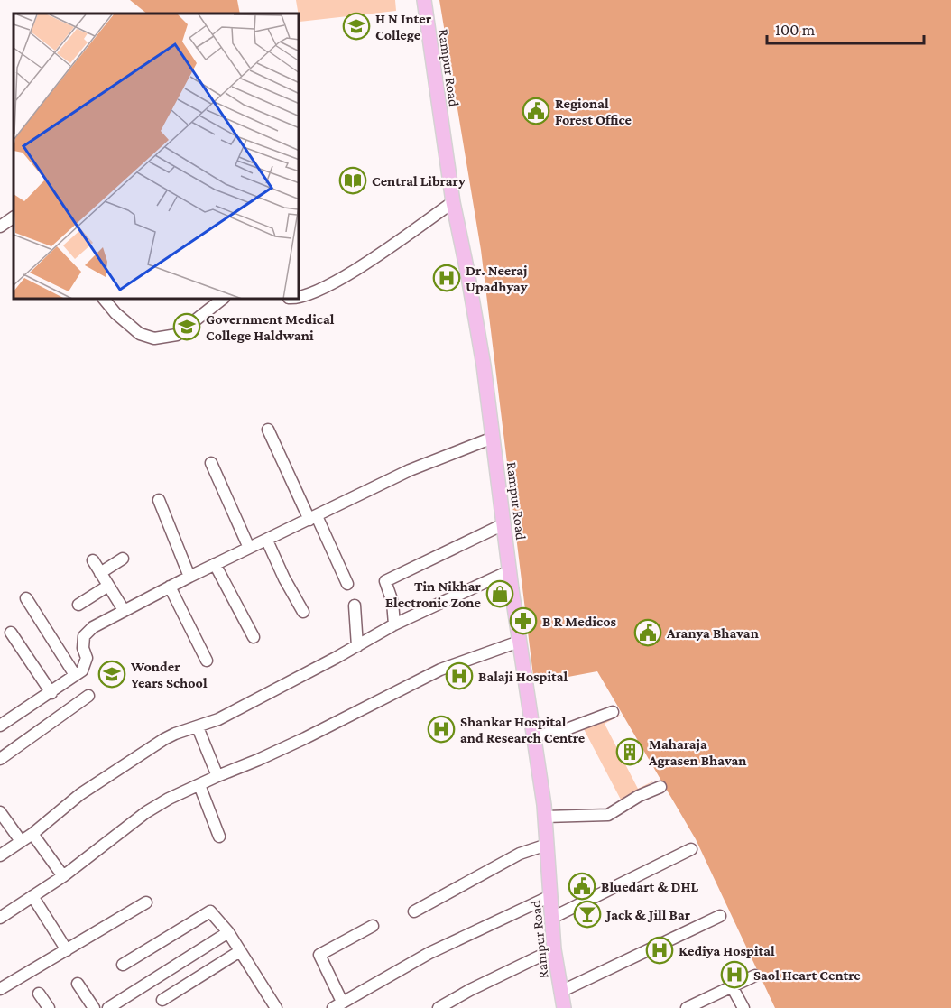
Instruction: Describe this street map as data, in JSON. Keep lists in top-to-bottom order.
{
  "streets": {
    "main road": ["Rampur Road"]
  },
  "places": {
    "school or university": ["H N Inter College", "Government Medical College Haldwani", "Wonder Years School"],
    "public building": ["Regional Forest Office", "Aranya Bhavan", "Bluedart & DHL"],
    "library": ["Central Library"],
    "hospital": [
      "Dr. Neeraj Upadhyay",
      "Balaji Hospital",
      "Shankar Hospital and Research Centre",
      "Kediya Hospital",
      "Saol Heart Centre"
    ],
    "shop": ["Tin Nikhar Electronic Zone"],
    "pharmacy": ["B R Medicos"],
    "building": ["Maharaja Agrasen Bhavan"],
    "bar": ["Jack & Jill Bar"]
  },
  "scale_bar": "100 m"
}
